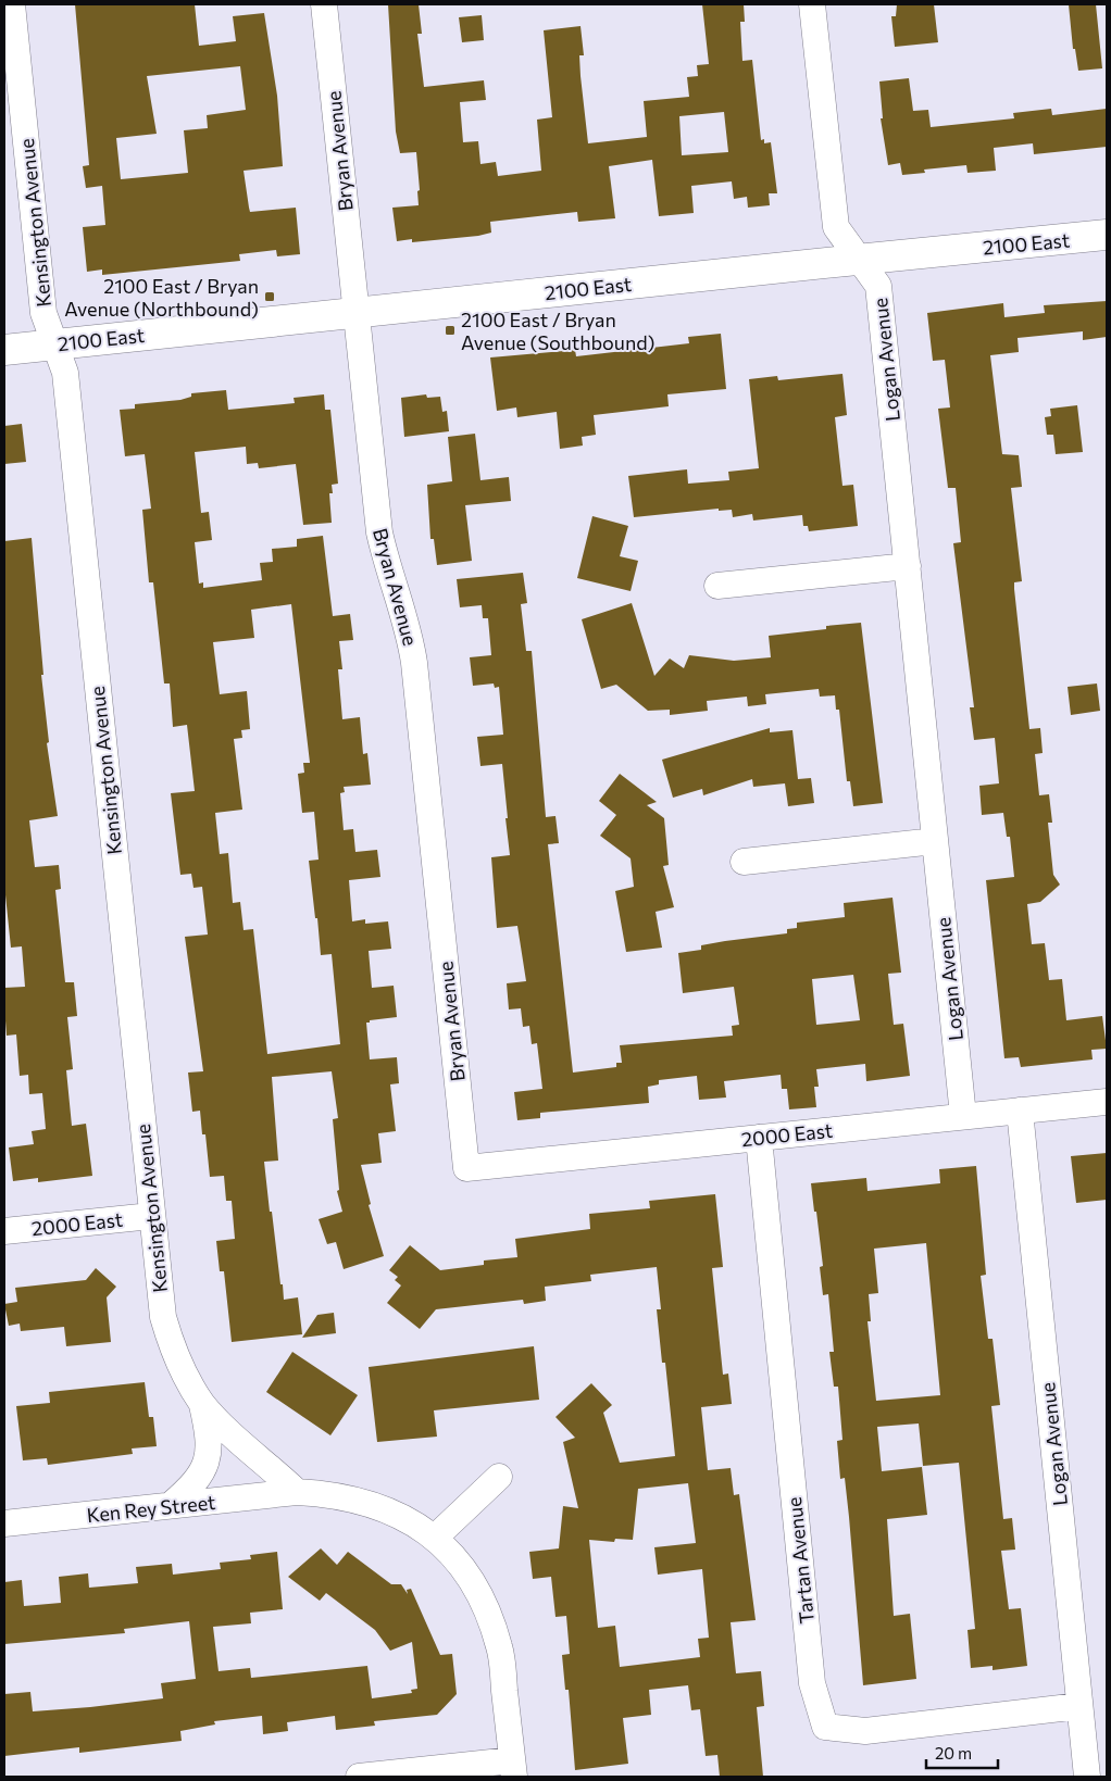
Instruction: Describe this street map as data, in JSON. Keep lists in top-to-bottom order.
{
  "streets": {
    "street": [
      "Bryan Avenue",
      "Kensington Avenue",
      "2100 East",
      "Logan Avenue",
      "2000 East",
      "Ken Rey Street",
      "Tartan Avenue"
    ]
  },
  "crossings": [
    ["Bryan Avenue", "2100 East"],
    ["Bryan Avenue", "2000 East"],
    ["Kensington Avenue", "2100 East"],
    ["Kensington Avenue", "2000 East"],
    ["Kensington Avenue", "Ken Rey Street"],
    ["2100 East", "Logan Avenue"],
    ["Logan Avenue", "2000 East"],
    ["Logan Avenue", "Tartan Avenue"],
    ["2000 East", "Tartan Avenue"]
  ],
  "places": {
    "transit": ["2100 East / Bryan Avenue (Northbound)", "2100 East / Bryan Avenue (Southbound)"]
  },
  "scale_bar": "20 m"
}
